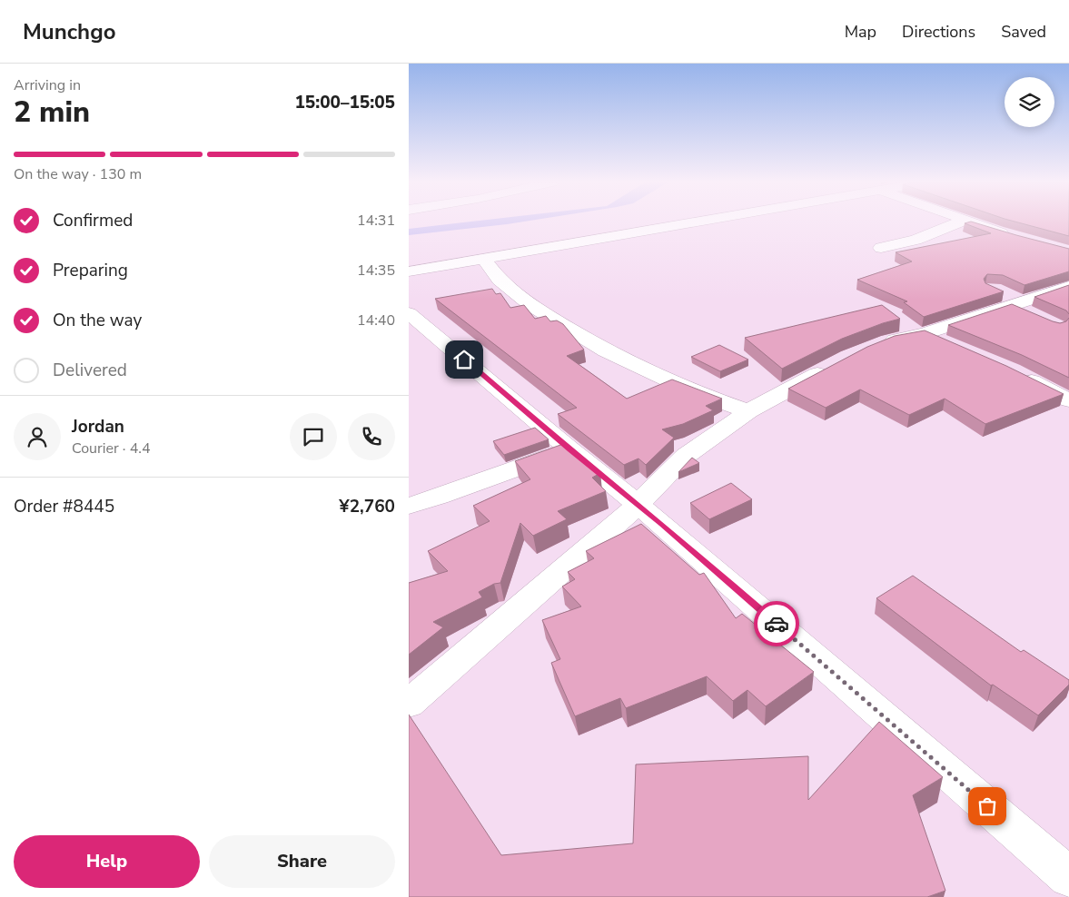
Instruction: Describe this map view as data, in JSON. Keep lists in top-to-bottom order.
{
  "page": {
    "header": "Munchgo",
    "nav": ["Map", "Directions", "Saved"],
    "heading": ["2 min", "Arriving in", "15:00–15:05"],
    "panel": [
      "Jordan",
      "Courier · 4.4",
      "Order #8445",
      "¥2,760"
    ],
    "bar": "On the way · 130 m",
    "list": [
      ["Confirmed", "14:31"],
      ["Preparing", "14:35"],
      ["On the way", "14:40"],
      "Delivered"
    ],
    "buttons": ["Help", "Share"]
  }
}
